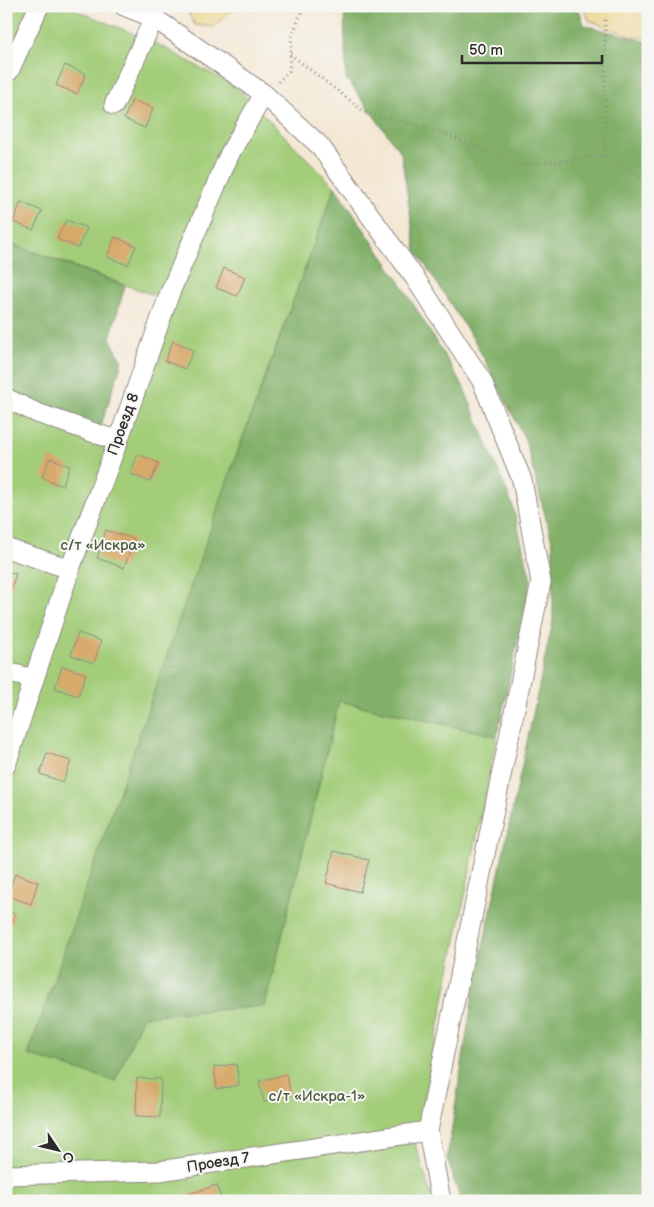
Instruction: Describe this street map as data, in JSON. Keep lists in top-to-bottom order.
{
  "streets": {
    "street": ["Проезд 8", "Проезд 7"]
  },
  "parks": ["с/т «Искра»", "с/т «Искра-1»"],
  "scale_bar": "50 m",
  "north": "bottom right"
}
